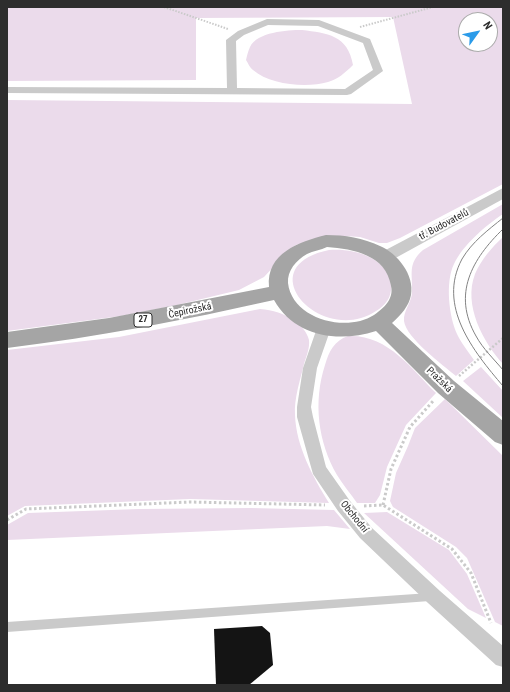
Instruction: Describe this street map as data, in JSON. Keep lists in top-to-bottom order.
{
  "streets": {
    "main road": ["Čepirožská", "27", "Pražská"],
    "street": ["tř. Budovatelů", "Obchodní"]
  },
  "crossings": [
    ["tř. Budovatelů", "Čepirožská"],
    ["tř. Budovatelů", "Pražská"],
    ["tř. Budovatelů", "Obchodní"],
    ["Čepirožská", "Pražská"],
    ["Čepirožská", "Obchodní"],
    ["Pražská", "Obchodní"]
  ],
  "north": "top right"
}
